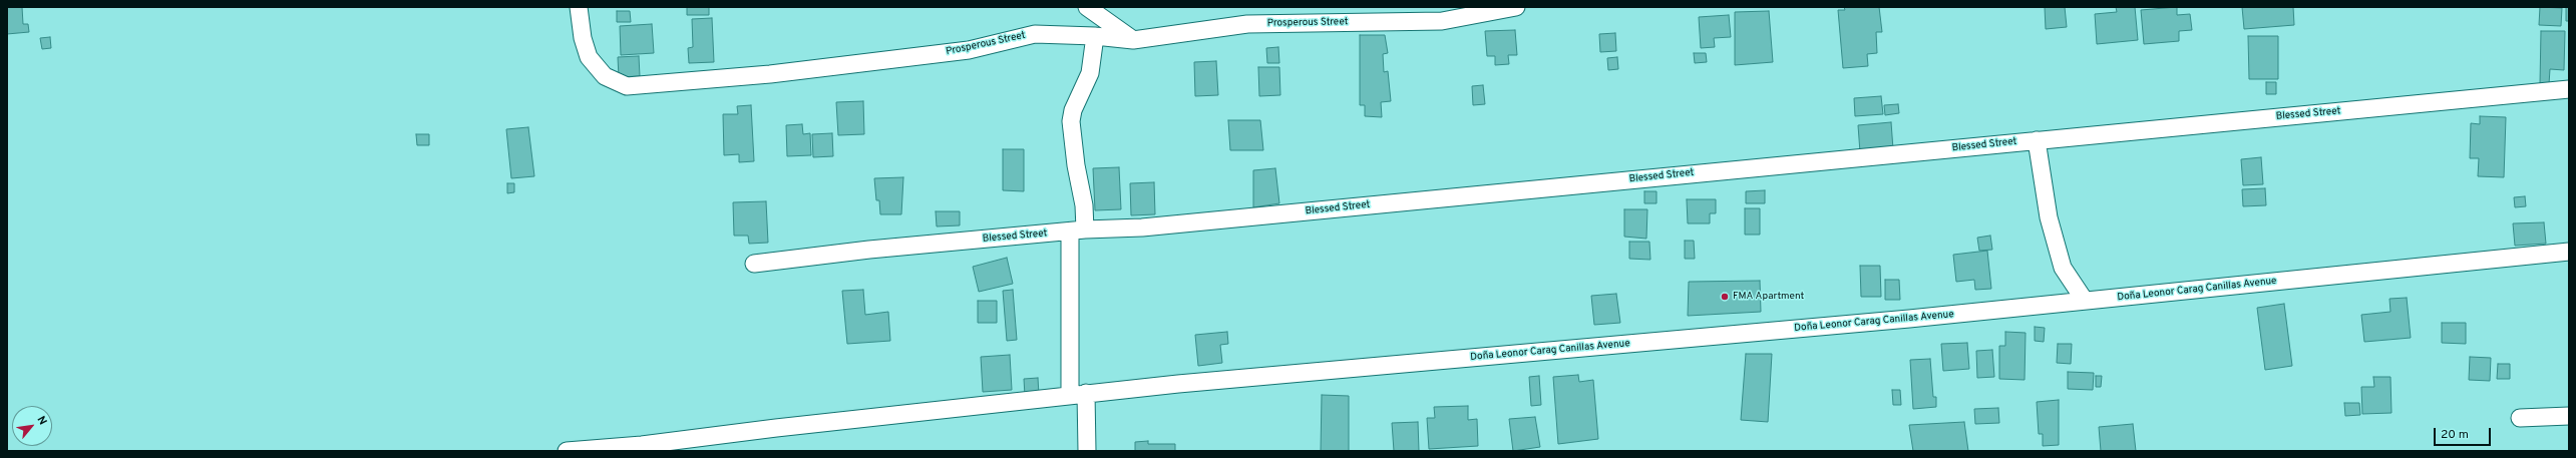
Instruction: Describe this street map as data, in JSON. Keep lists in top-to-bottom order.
{
  "streets": {
    "street": ["Prosperous Street", "Blessed Street", "Doña Leonor Carag Canillas Avenue"]
  },
  "places": ["FMA Apartment"],
  "scale_bar": "20 m",
  "north": "top right"
}
